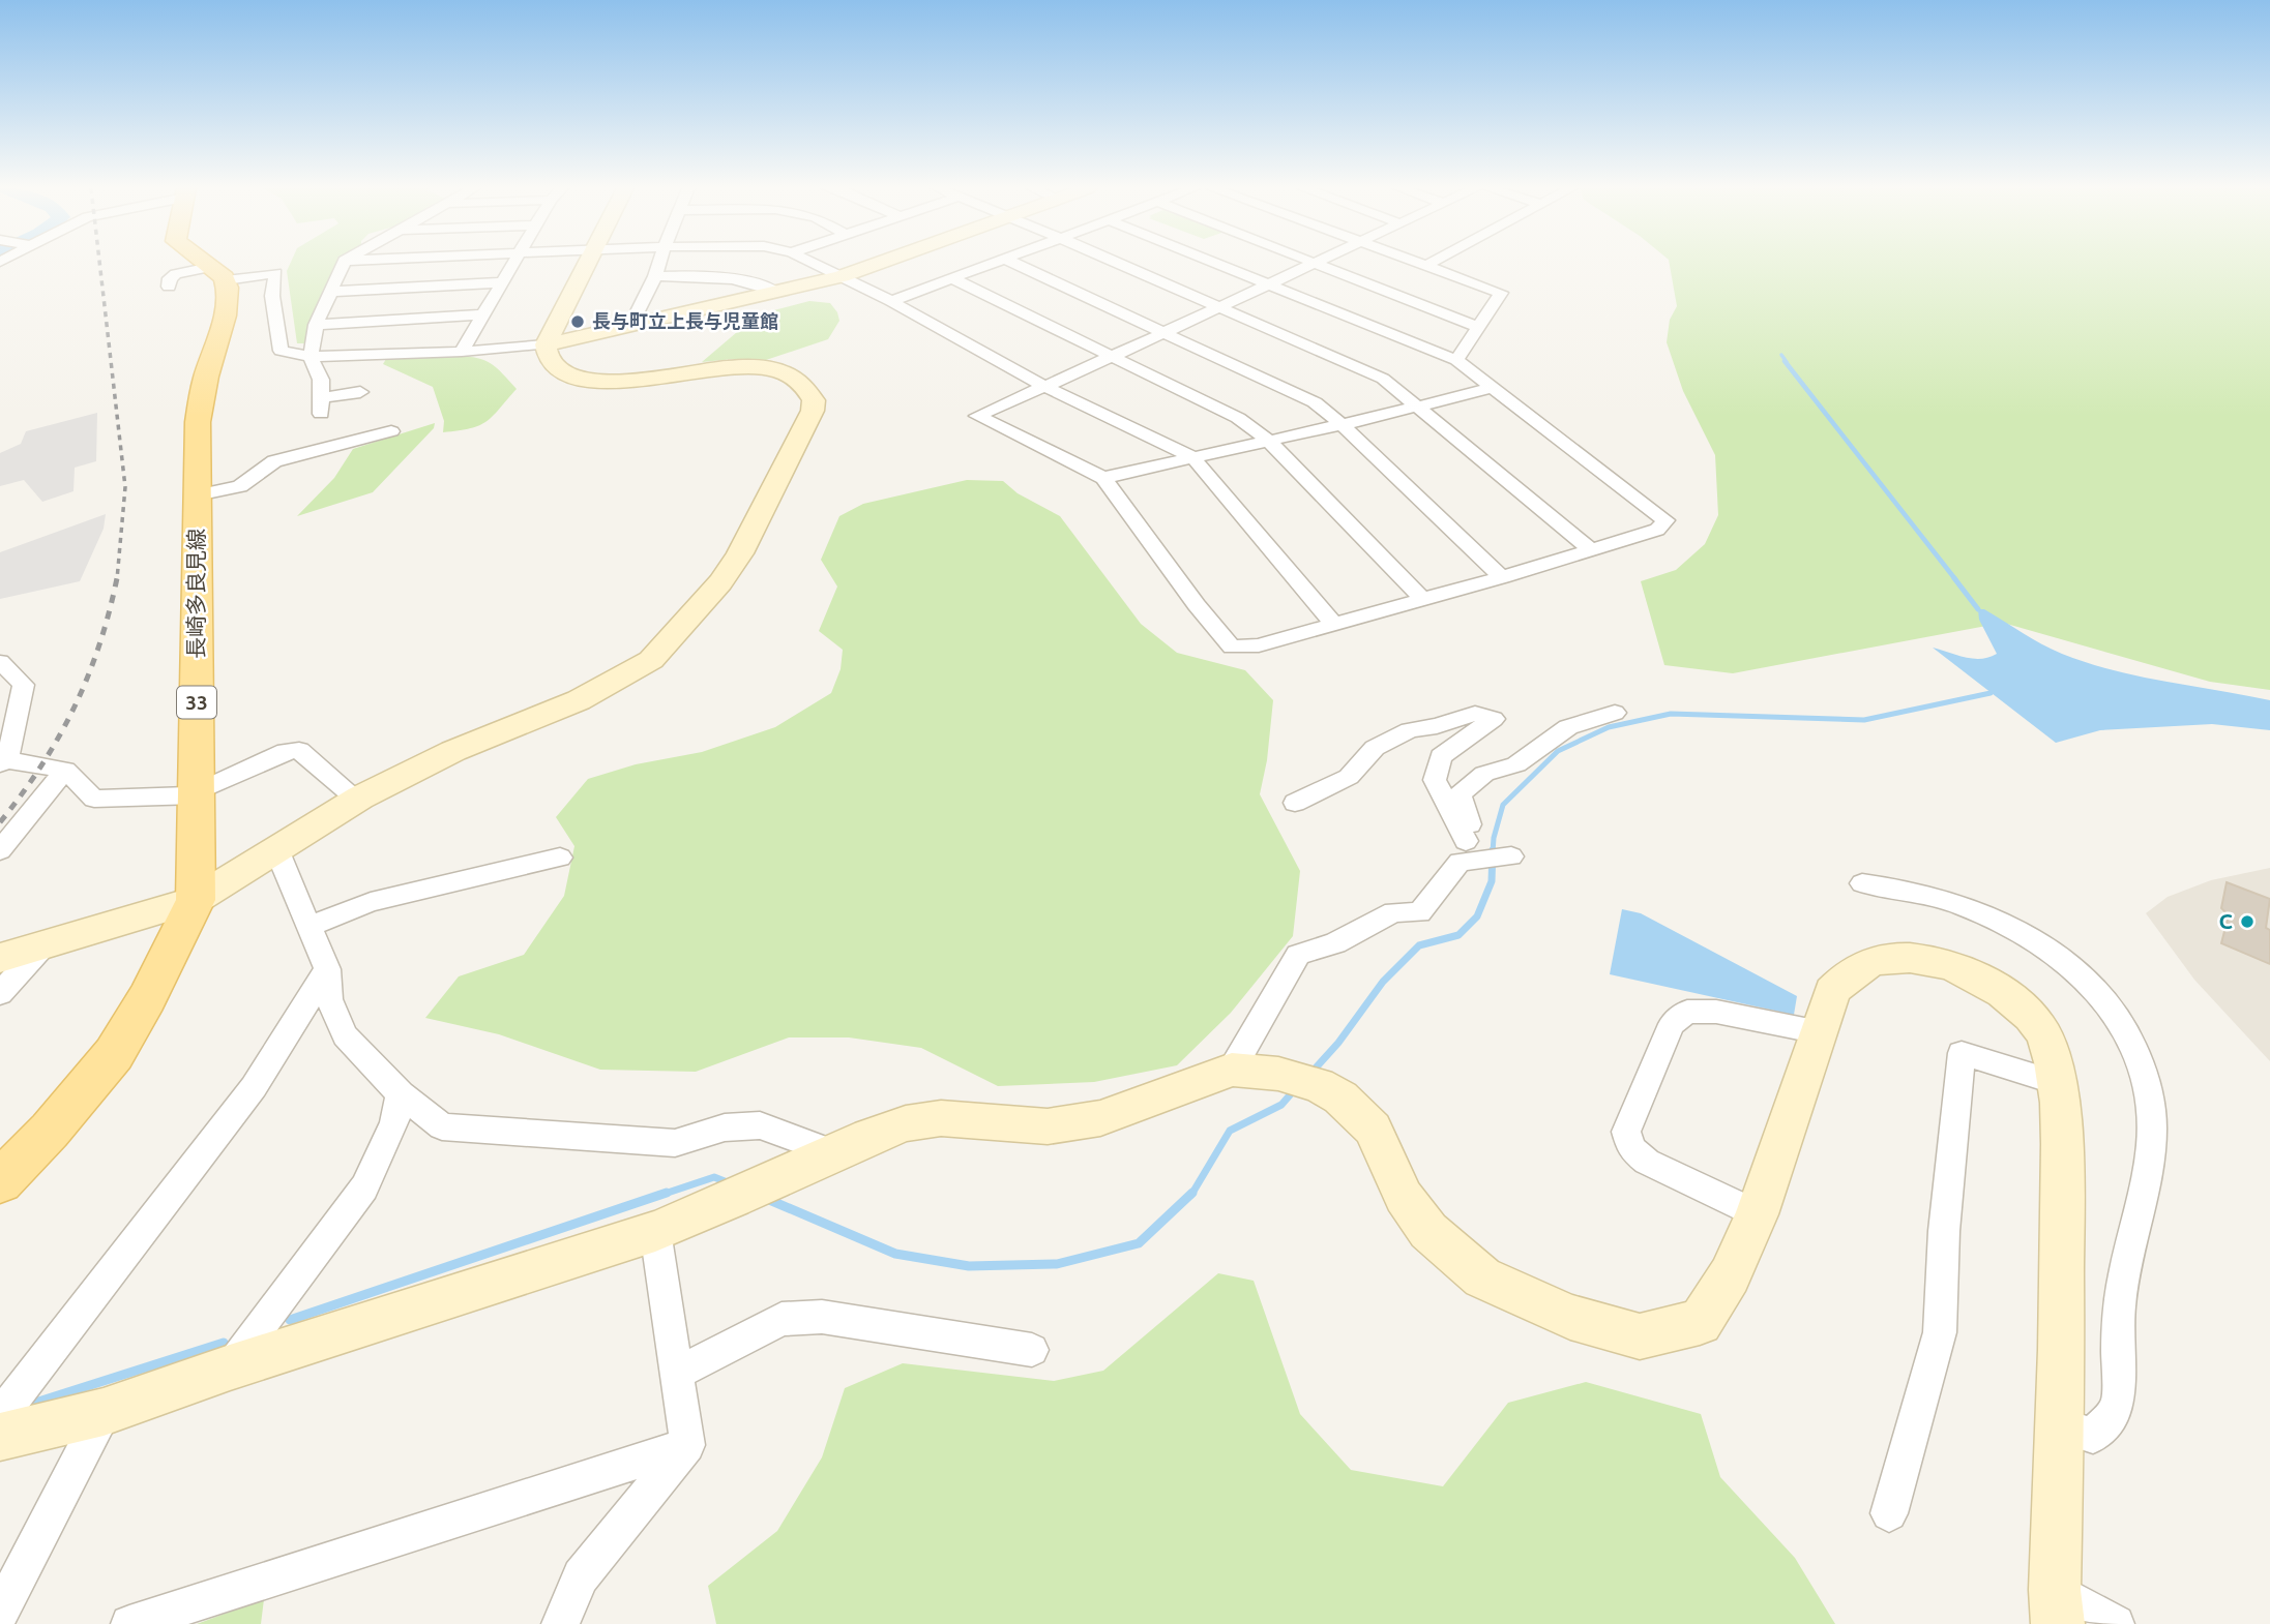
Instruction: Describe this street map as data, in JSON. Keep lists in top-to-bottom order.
{
  "streets": {
    "main road": ["長崎多良見線", "33"]
  },
  "places": ["長与町立上長与児童館", "C"]
}
